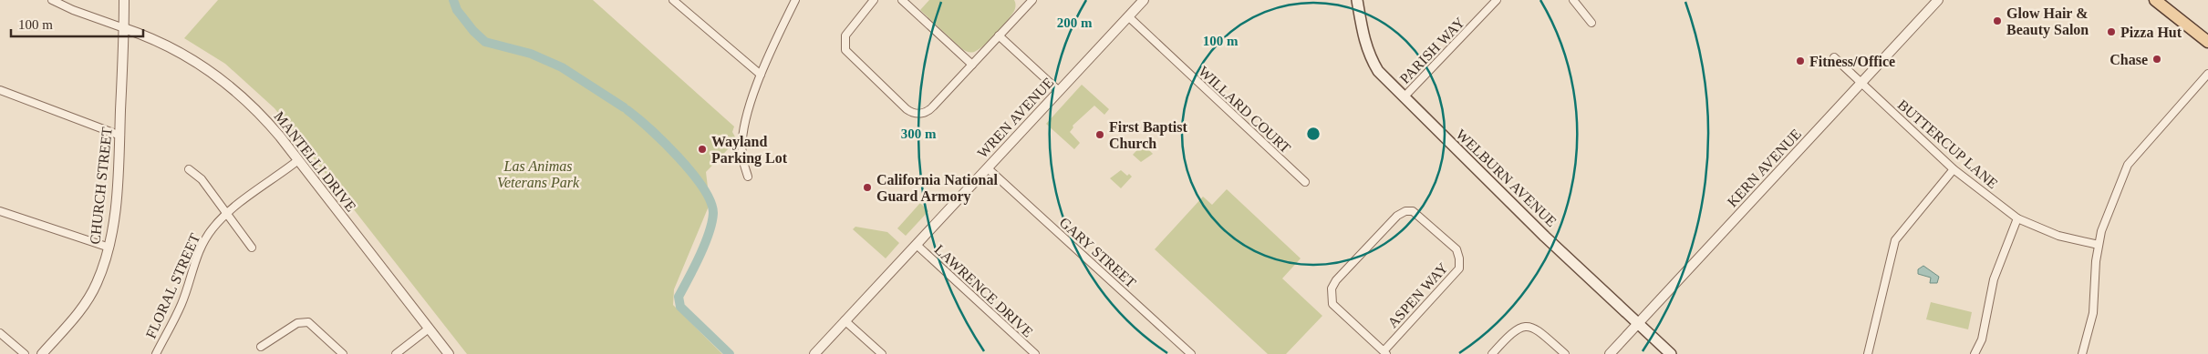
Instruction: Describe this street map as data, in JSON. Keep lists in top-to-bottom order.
{
  "streets": {
    "main road": ["WELBURN AVENUE"],
    "street": [
      "PARISH WAY",
      "WILLARD COURT",
      "WREN AVENUE",
      "BUTTERCUP LANE",
      "MANTELLI DRIVE",
      "KERN AVENUE",
      "CHURCH STREET",
      "GARY STREET",
      "FLORAL STREET",
      "LAWRENCE DRIVE",
      "ASPEN WAY"
    ]
  },
  "crossings": [
    ["PARISH WAY", "WELBURN AVENUE"],
    ["WILLARD COURT", "WREN AVENUE"],
    ["WREN AVENUE", "GARY STREET"],
    ["WREN AVENUE", "LAWRENCE DRIVE"],
    ["BUTTERCUP LANE", "KERN AVENUE"],
    ["MANTELLI DRIVE", "CHURCH STREET"],
    ["MANTELLI DRIVE", "FLORAL STREET"],
    ["KERN AVENUE", "WELBURN AVENUE"]
  ],
  "parks": ["Las Animas Veterans Park"],
  "places": [
    "Glow Hair & Beauty Salon",
    "Pizza Hut",
    "Chase",
    "Fitness/Office",
    "First Baptist Church",
    "Wayland Parking Lot",
    "California National Guard Armory"
  ],
  "scale_bar": "100 m",
  "rings": ["200 m", "100 m", "300 m"]
}
